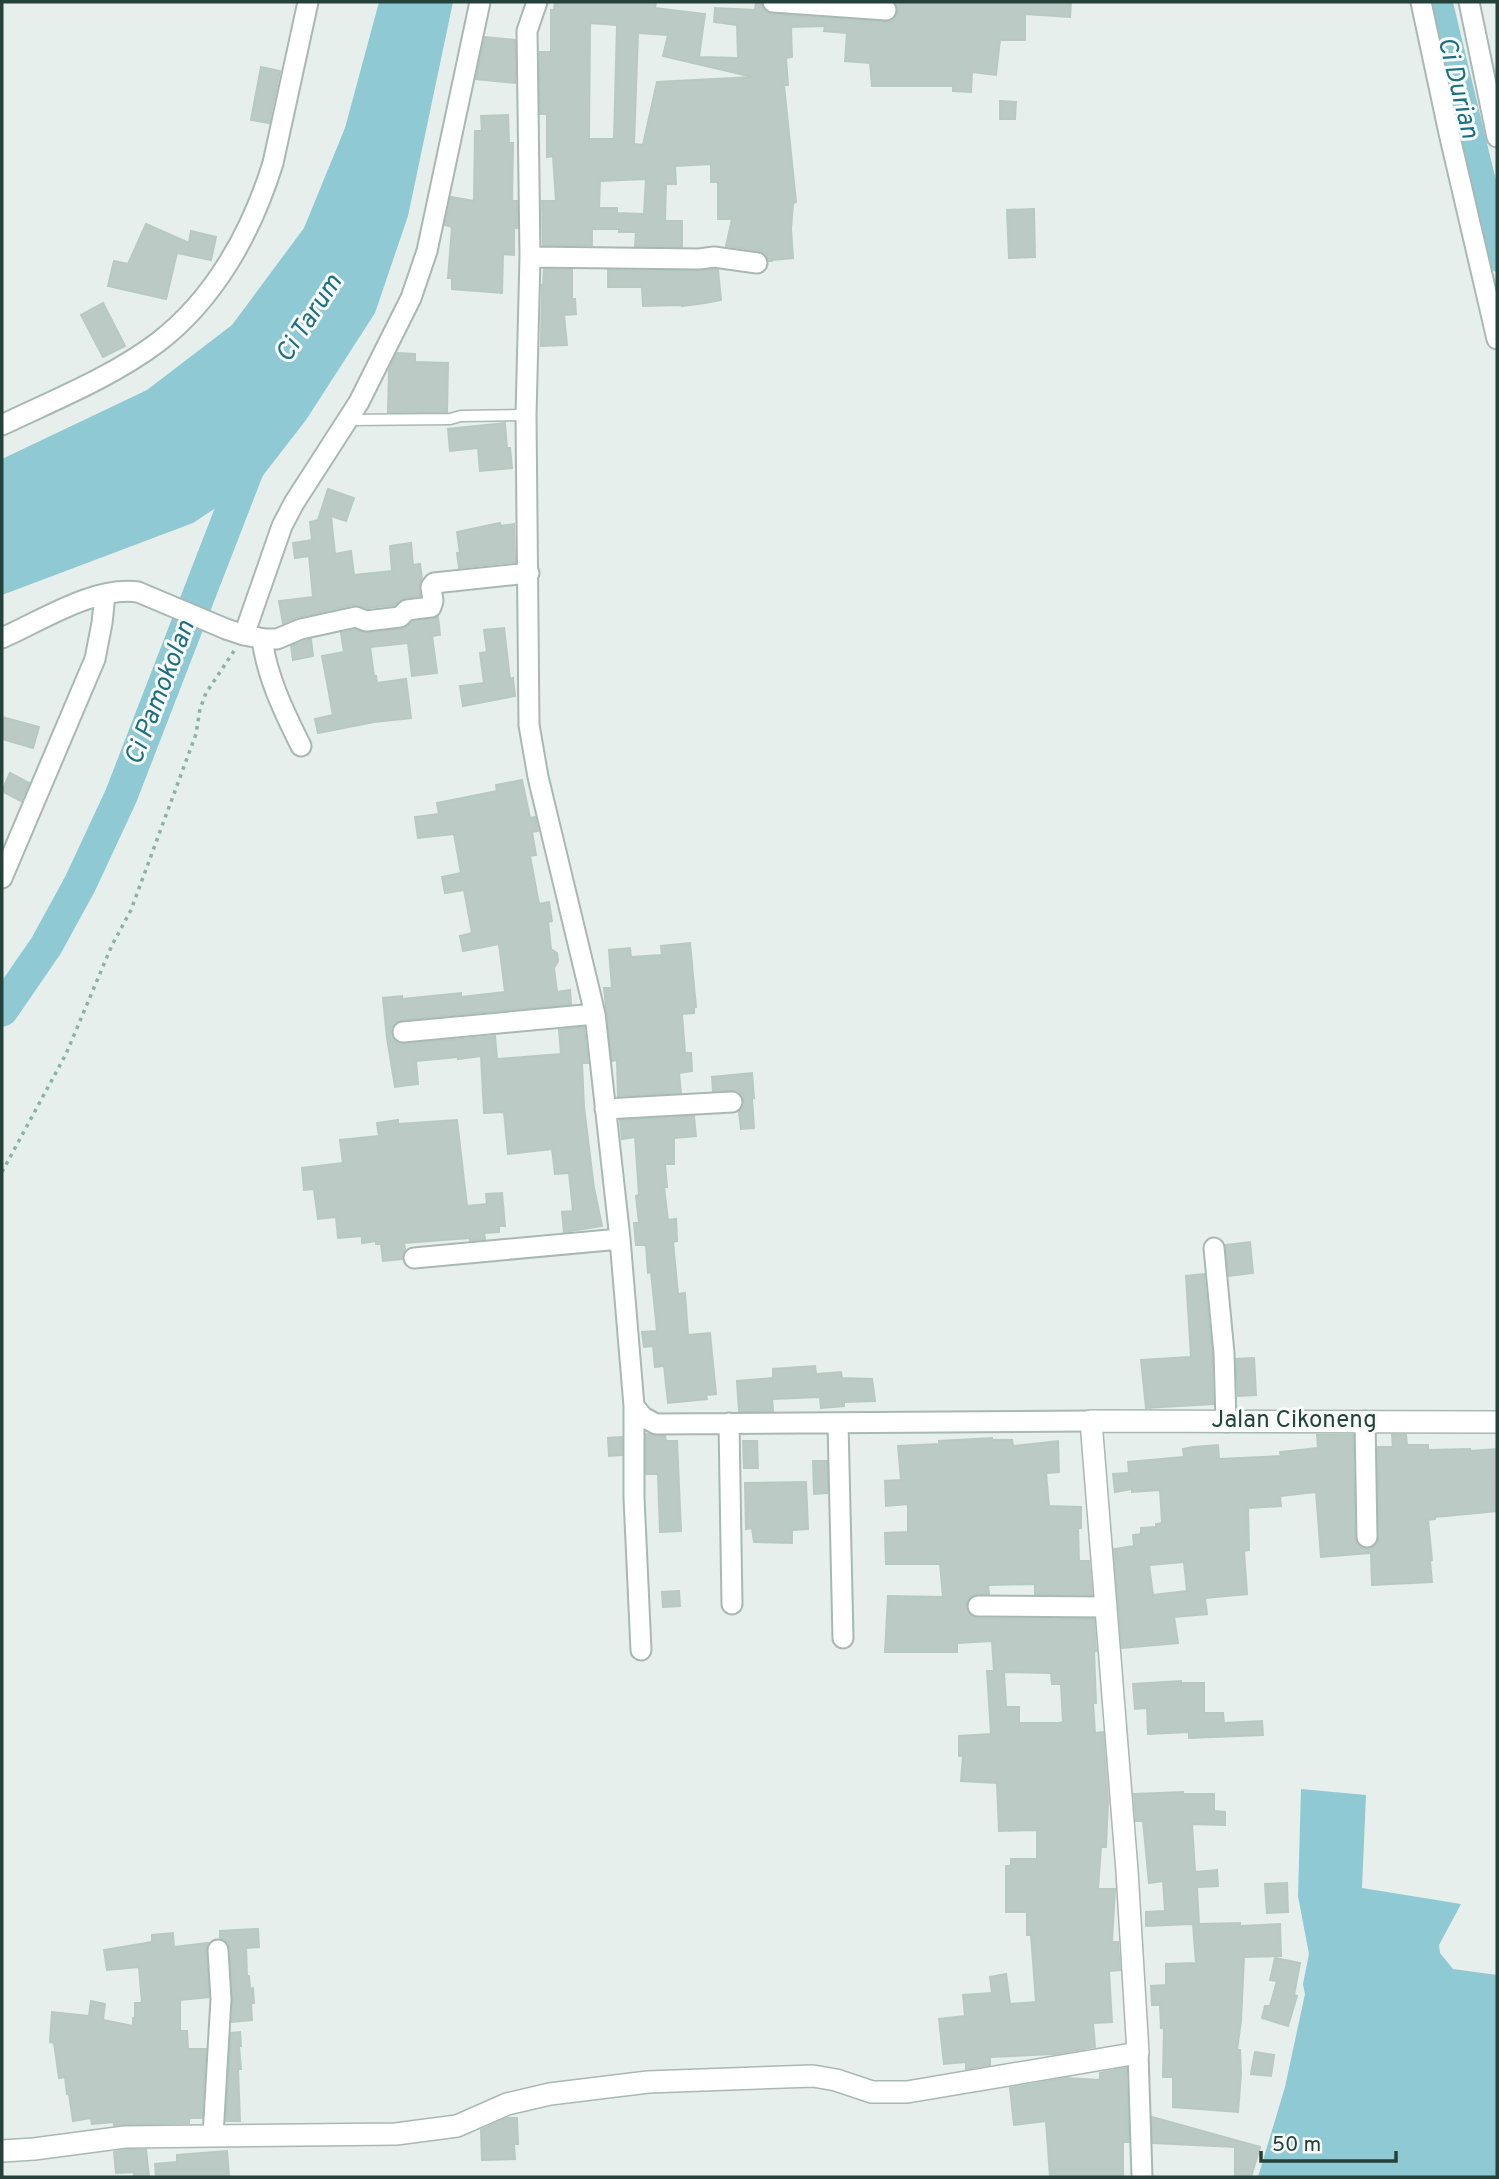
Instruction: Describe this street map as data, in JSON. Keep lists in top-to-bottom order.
{
  "streets": {
    "street": ["Jalan Cikoneng"]
  },
  "water": ["Ci Durian", "Ci Tarum", "Ci Pamokolan"],
  "scale_bar": "50 m"
}
